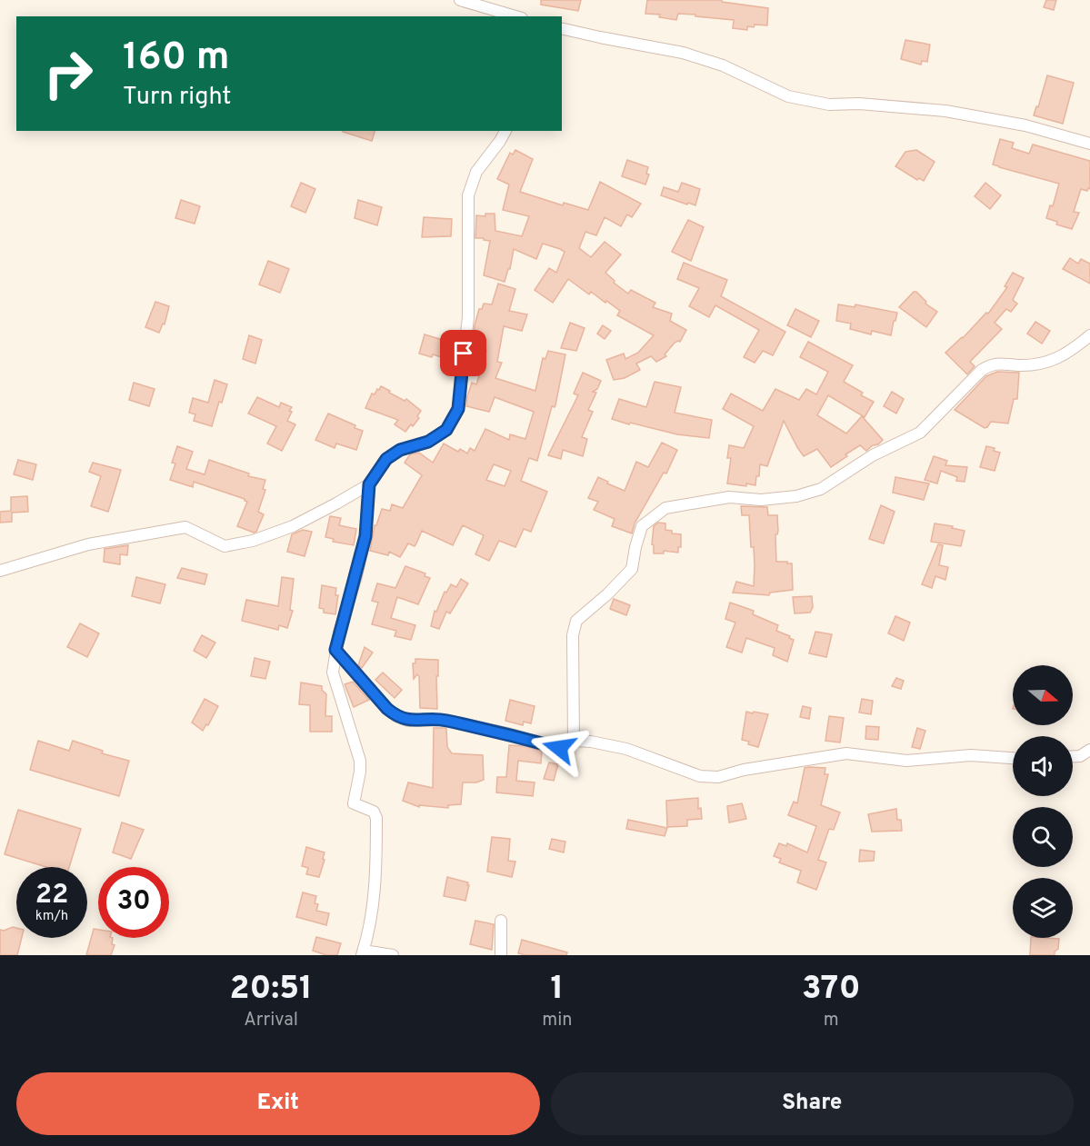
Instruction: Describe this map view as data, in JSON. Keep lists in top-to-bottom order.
{
  "north": "right",
  "page": {
    "turn": ["160 m", "Turn right"],
    "speed": "22 km/h",
    "limit": "30",
    "eta": [
      "20:51",
      "Arrival",
      "1",
      "min",
      "370",
      "m"
    ],
    "buttons": ["Exit", "Share"]
  }
}
